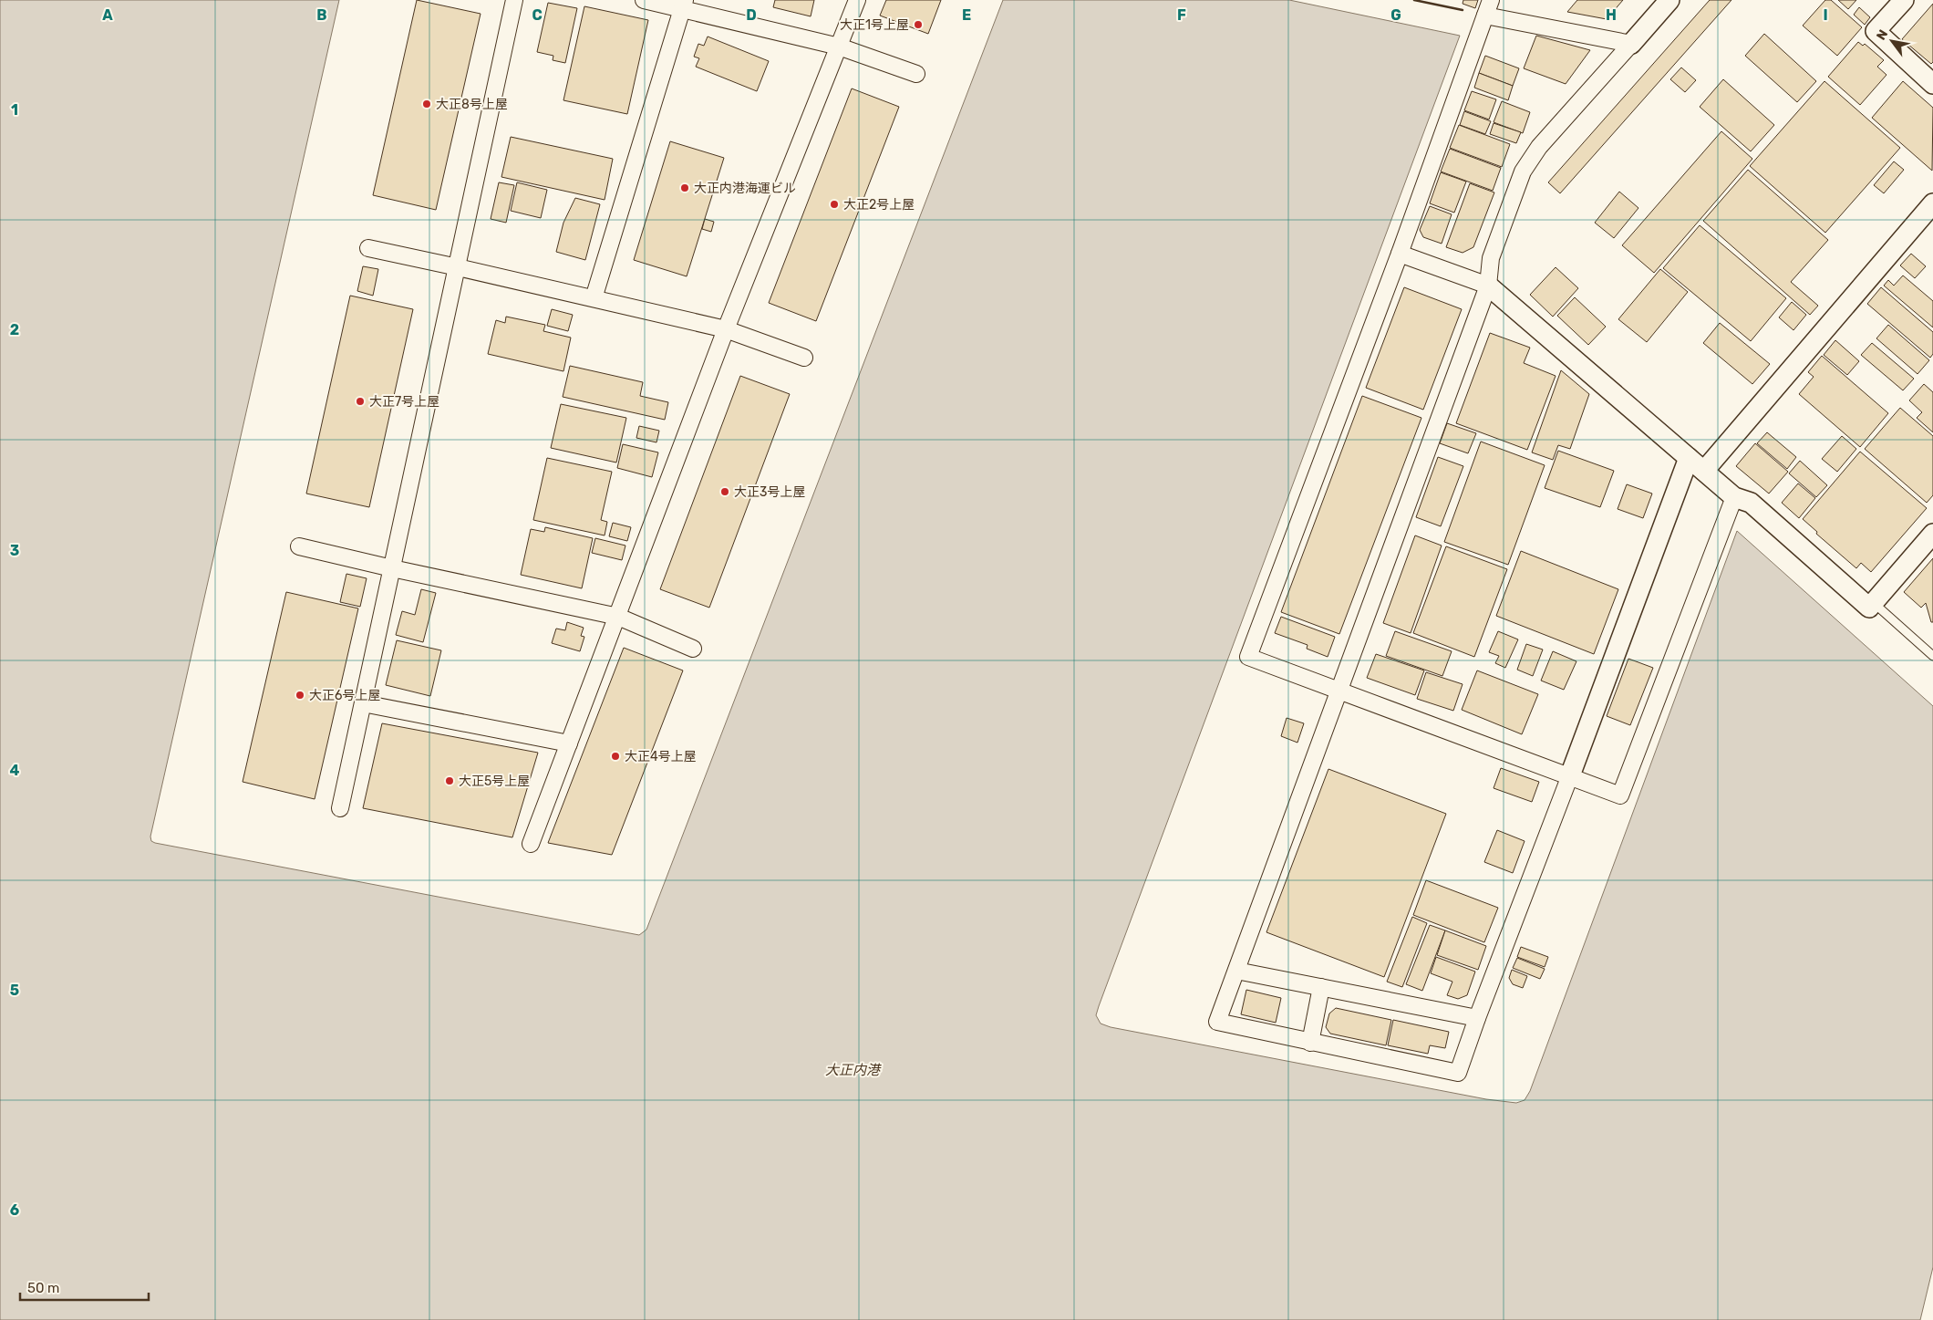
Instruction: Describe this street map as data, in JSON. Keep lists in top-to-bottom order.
{
  "water": ["大正内港"],
  "places": [
    "大正1号上屋",
    "大正8号上屋",
    "大正内港海運ビル",
    "大正2号上屋",
    "大正7号上屋",
    "大正3号上屋",
    "大正6号上屋",
    "大正4号上屋",
    "大正5号上屋"
  ],
  "scale_bar": "50 m",
  "north": "top left",
  "grid": {
    "columns": [
      "A",
      "B",
      "C",
      "D",
      "E",
      "F",
      "G",
      "H",
      "I"
    ],
    "rows": [
      "1",
      "2",
      "3",
      "4",
      "5",
      "6"
    ]
  }
}
